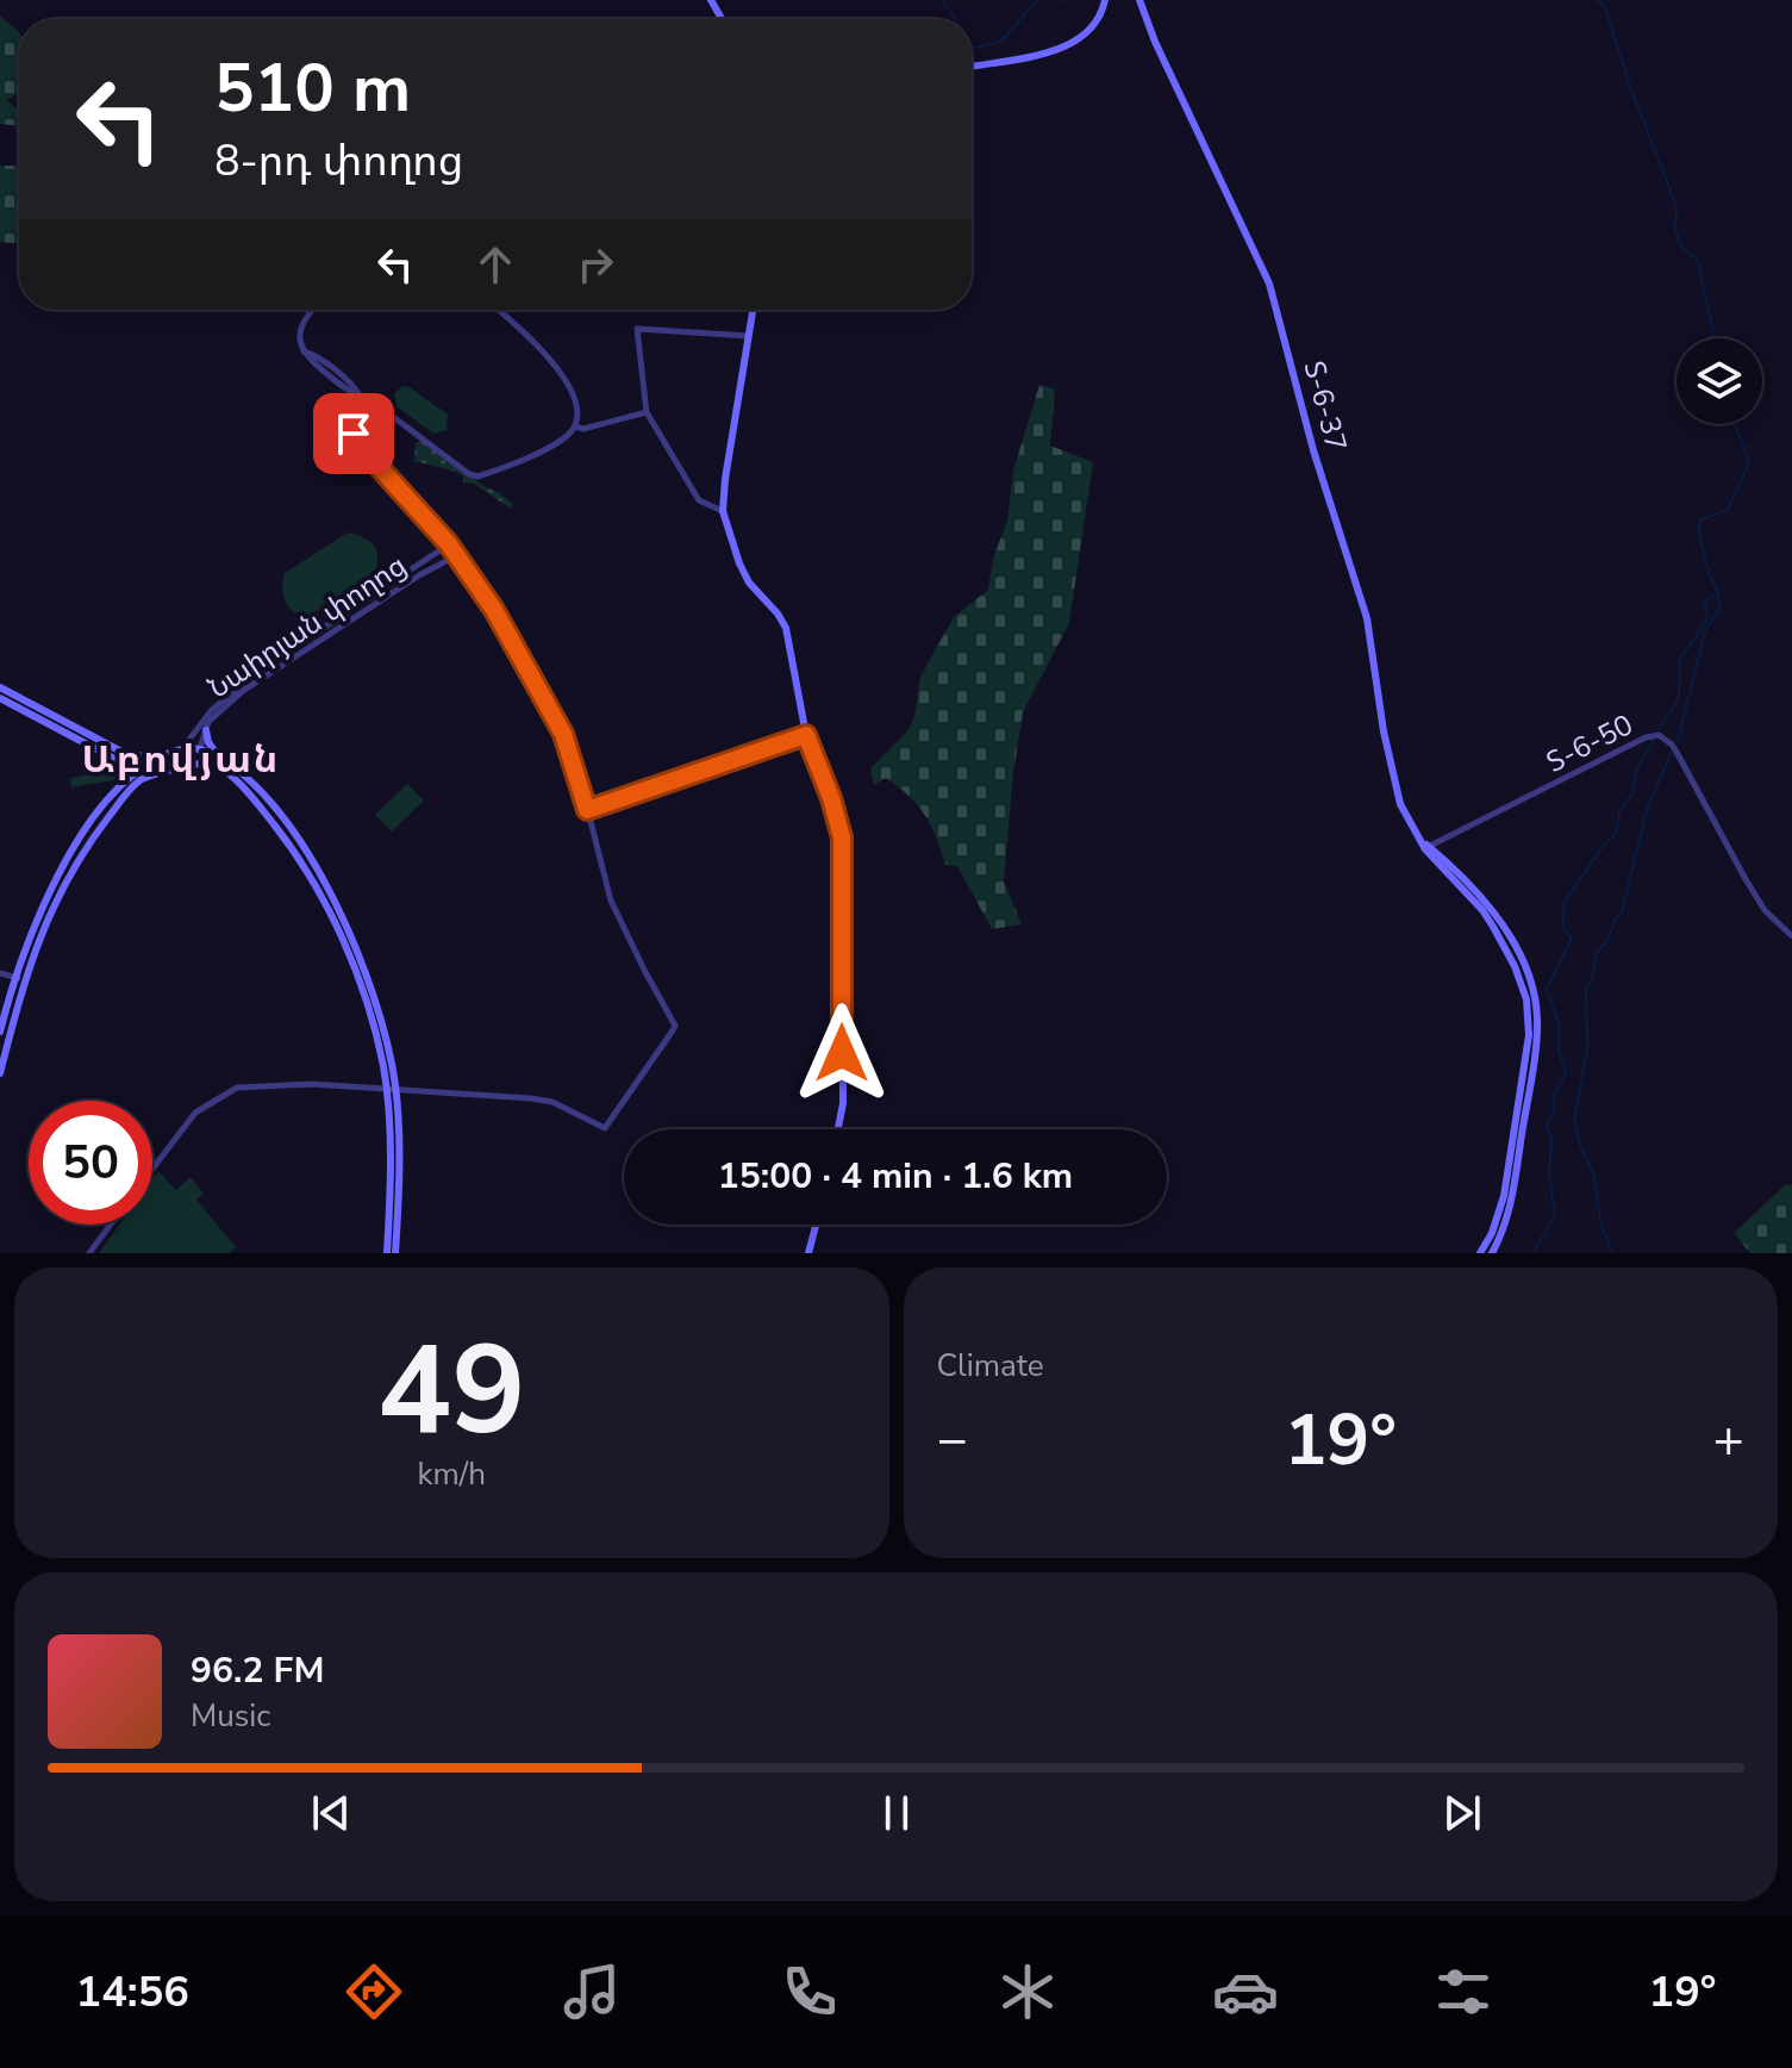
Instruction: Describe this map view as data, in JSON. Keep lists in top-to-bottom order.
{
  "streets": {
    "main road": ["Տ-6-37"],
    "street": ["Նաիրյան փողոց", "Տ-6-50"]
  },
  "crossings": [
    ["Տ-6-37", "Տ-6-50"]
  ],
  "districts": ["Աբովյան"],
  "page": {
    "turn": ["510 m", "8-րդ փողոց"],
    "limit": "50",
    "trip": "15:00 · 4 min · 1.6 km",
    "tile": [
      ["49", "km/h"],
      "Climate"
    ],
    "heat": ["−", "19°", "+"],
    "song": ["96.2 FM", "Music"],
    "tabs": ["14:56", "19°"]
  }
}
